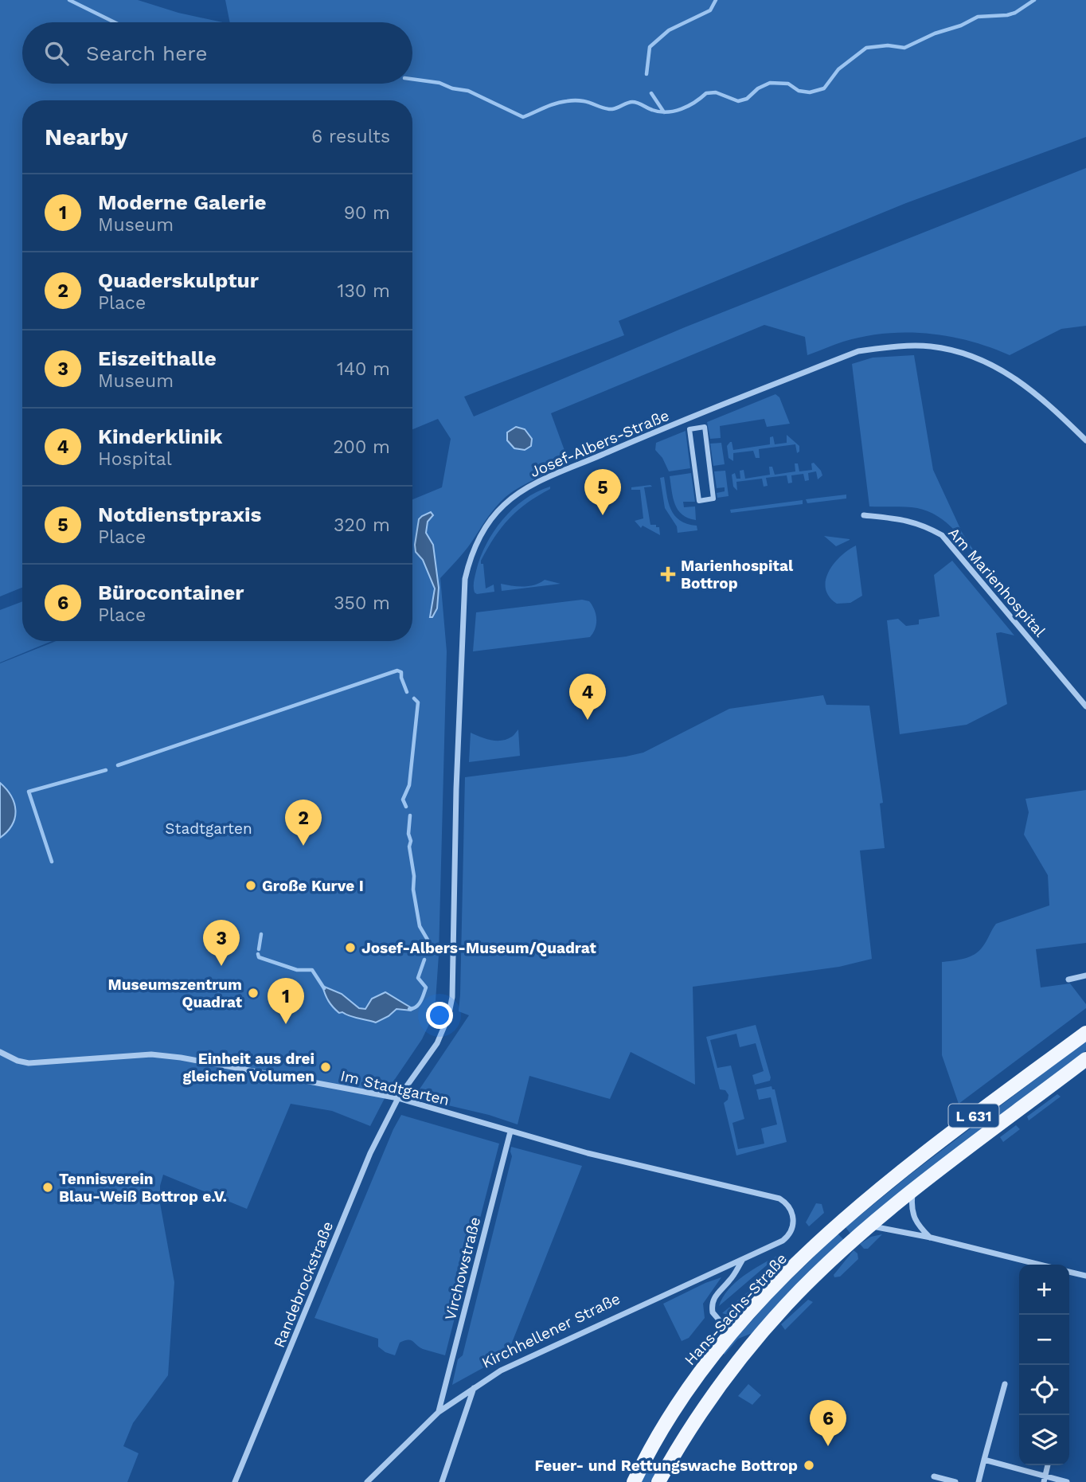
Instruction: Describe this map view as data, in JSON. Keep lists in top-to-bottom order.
{
  "streets": {
    "main road": ["L 631", "Hans-Sachs-Straße"],
    "street": [
      "Josef-Albers-Straße",
      "Am Marienhospital",
      "Im Stadtgarten",
      "Virchowstraße",
      "Randebrockstraße",
      "Kirchhellener Straße"
    ]
  },
  "crossings": [
    ["Josef-Albers-Straße", "Im Stadtgarten"],
    ["Josef-Albers-Straße", "Randebrockstraße"],
    ["Im Stadtgarten", "Virchowstraße"],
    ["Im Stadtgarten", "Randebrockstraße"],
    ["Im Stadtgarten", "Kirchhellener Straße"],
    ["Virchowstraße", "Kirchhellener Straße"],
    ["Hans-Sachs-Straße", "Kirchhellener Straße"]
  ],
  "parks": ["Stadtgarten"],
  "places": {
    "health": ["Marienhospital Bottrop"],
    "other": [
      "Große Kurve I",
      "Josef-Albers-Museum/Quadrat",
      "Museumszentrum Quadrat",
      "Einheit aus drei gleichen Volumen",
      "Tennisverein Blau-Weiß Bottrop e.V.",
      "Feuer- und Rettungswache Bottrop"
    ]
  },
  "page": {
    "search": "Search here",
    "heading": ["Nearby", "6 results"],
    "list": [
      {
        "mark": "1",
        "name": "Moderne Galerie",
        "note": "Museum",
        "value": "90 m"
      },
      {
        "mark": "2",
        "name": "Quaderskulptur",
        "note": "Place",
        "value": "130 m"
      },
      {
        "mark": "3",
        "name": "Eiszeithalle",
        "note": "Museum",
        "value": "140 m"
      },
      {
        "mark": "4",
        "name": "Kinderklinik",
        "note": "Hospital",
        "value": "200 m"
      },
      {
        "mark": "5",
        "name": "Notdienstpraxis",
        "note": "Place",
        "value": "320 m"
      },
      {
        "mark": "6",
        "name": "Bürocontainer",
        "note": "Place",
        "value": "350 m"
      }
    ],
    "pins": [
      "5",
      "4",
      "2",
      "3",
      "1",
      "6"
    ],
    "map_buttons": ["+", "−"]
  }
}
